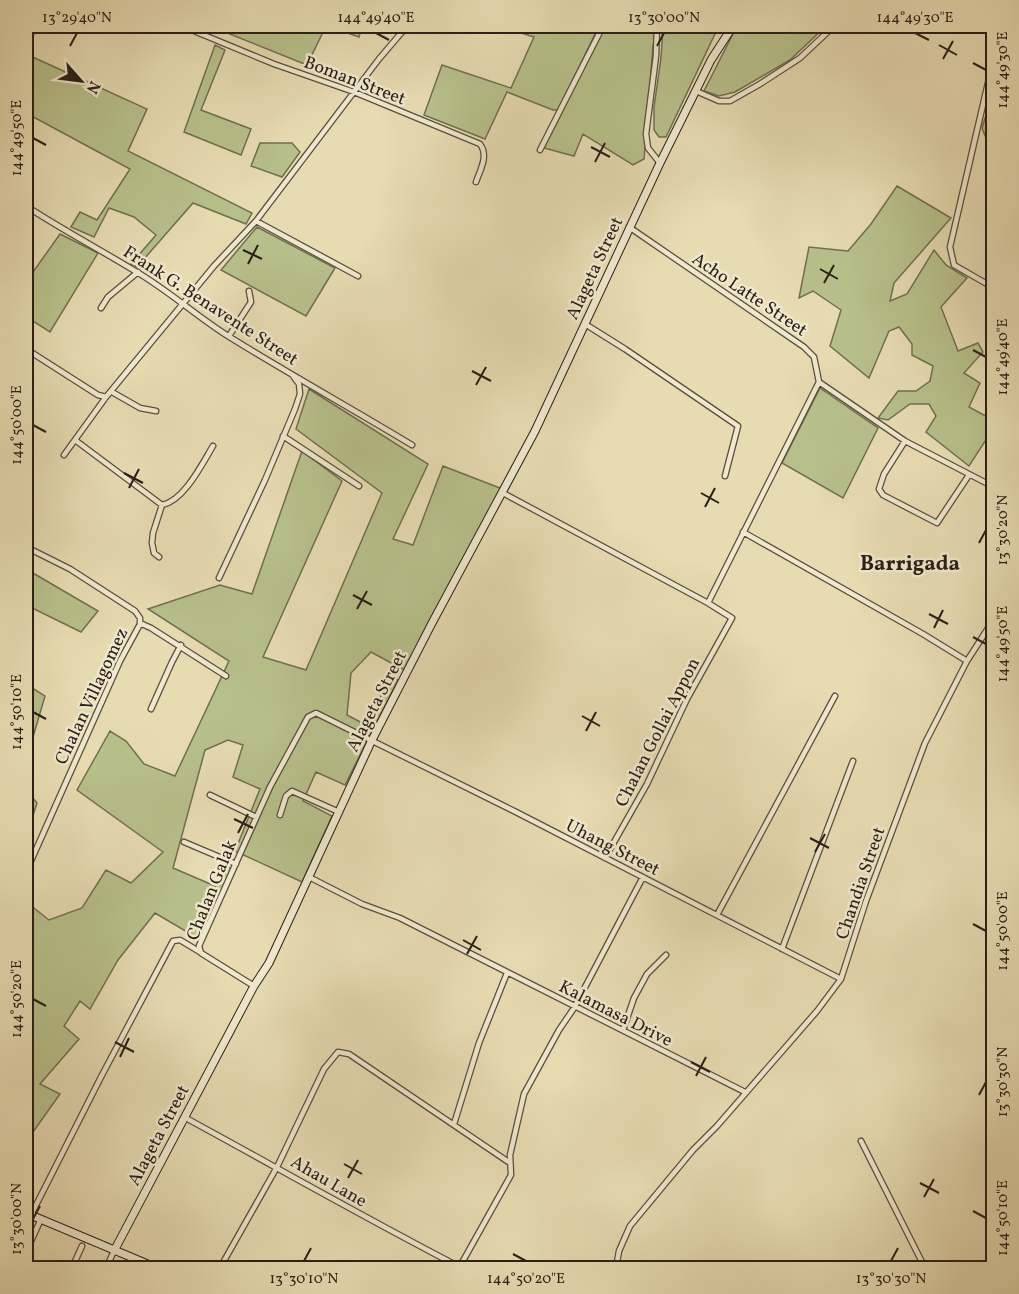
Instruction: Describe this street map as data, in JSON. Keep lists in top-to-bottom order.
{
  "streets": {
    "main road": ["Alageta Street"],
    "street": [
      "Boman Street",
      "Acho Latte Street",
      "Frank G. Benavente Street",
      "Chalan Villagomez",
      "Chalan Gollai Appon",
      "Uhang Street",
      "Chandia Street",
      "Chalan Galak",
      "Kalamasa Drive",
      "Ahau Lane"
    ]
  },
  "crossings": [
    ["Alageta Street", "Acho Latte Street"],
    ["Alageta Street", "Uhang Street"],
    ["Alageta Street", "Chalan Galak"],
    ["Alageta Street", "Kalamasa Drive"],
    ["Alageta Street", "Ahau Lane"],
    ["Chalan Gollai Appon", "Uhang Street"],
    ["Uhang Street", "Chandia Street"],
    ["Uhang Street", "Chalan Galak"],
    ["Chandia Street", "Kalamasa Drive"]
  ],
  "districts": ["Barrigada"],
  "north": "bottom right",
  "coordinates": [
    "13°29'40\"N",
    "144°49'40\"E",
    "13°30'00\"N",
    "144°49'30\"E",
    "144°49'50\"E",
    "144°50'00\"E",
    "13°30'20\"N",
    "144°50'10\"E",
    "144°50'20\"E",
    "13°30'30\"N",
    "13°30'10\"N"
  ]
}
